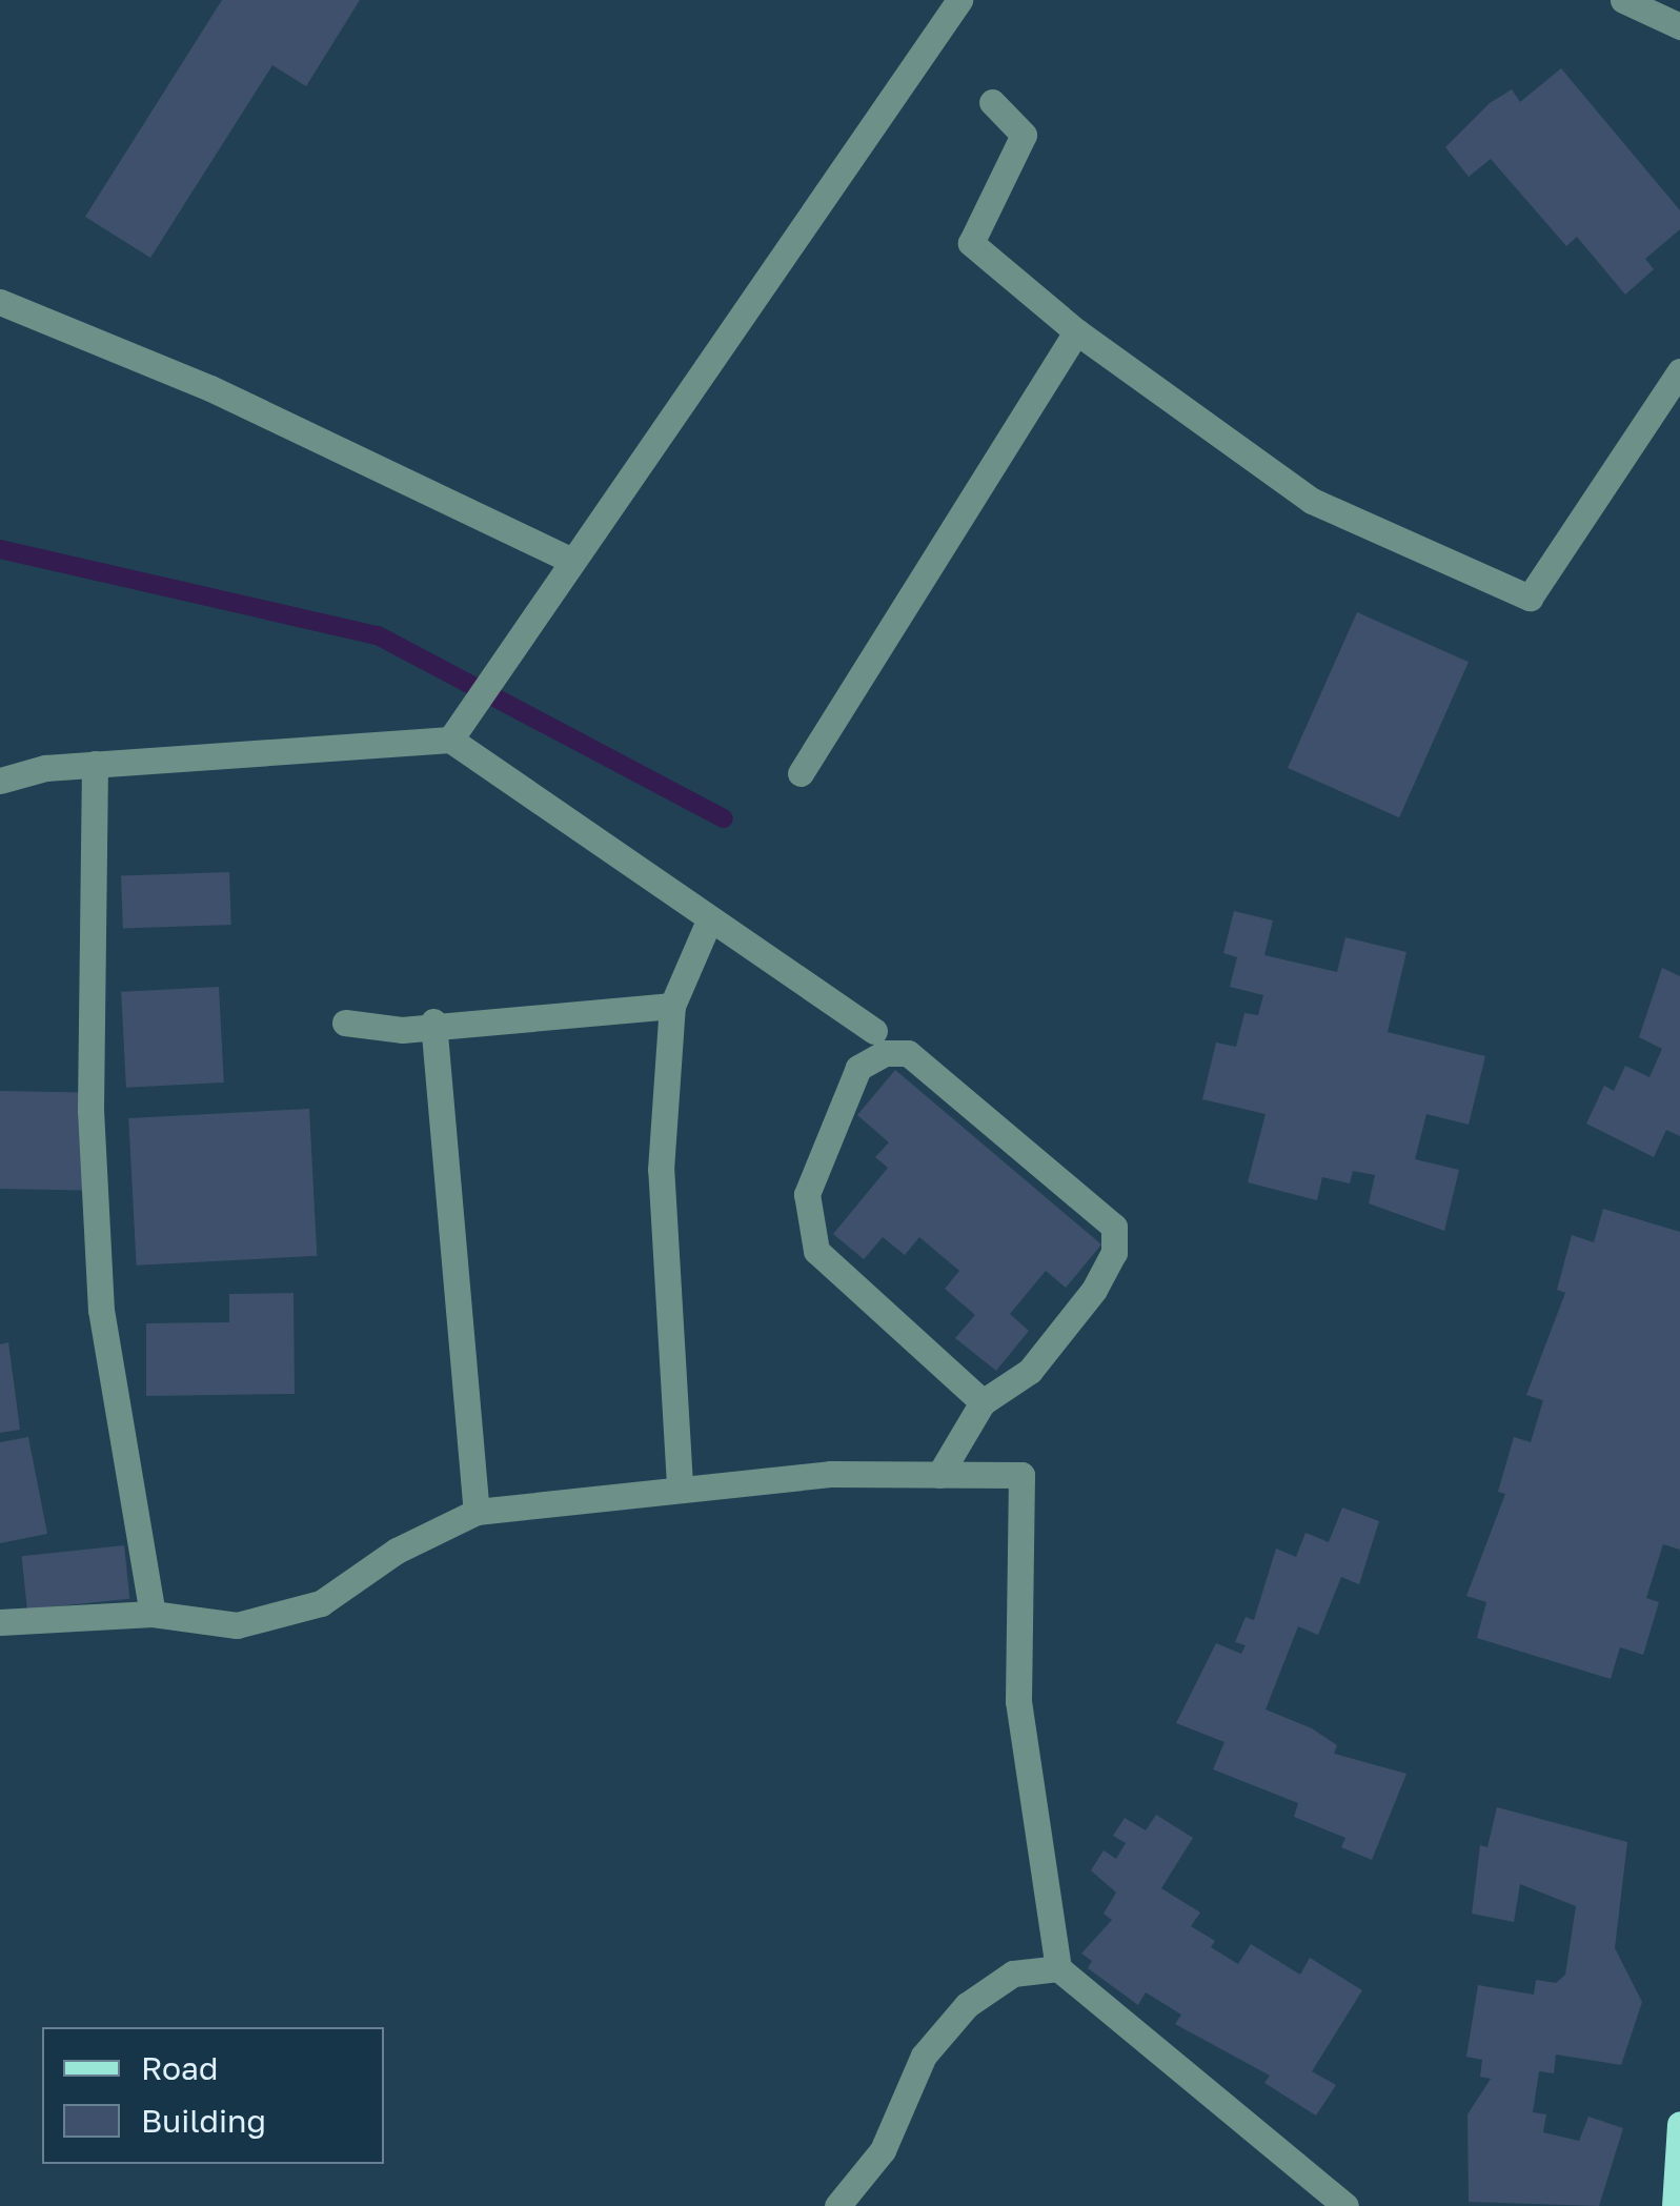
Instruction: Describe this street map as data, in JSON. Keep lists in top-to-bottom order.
{
  "legend": ["Road", "Building"]
}
